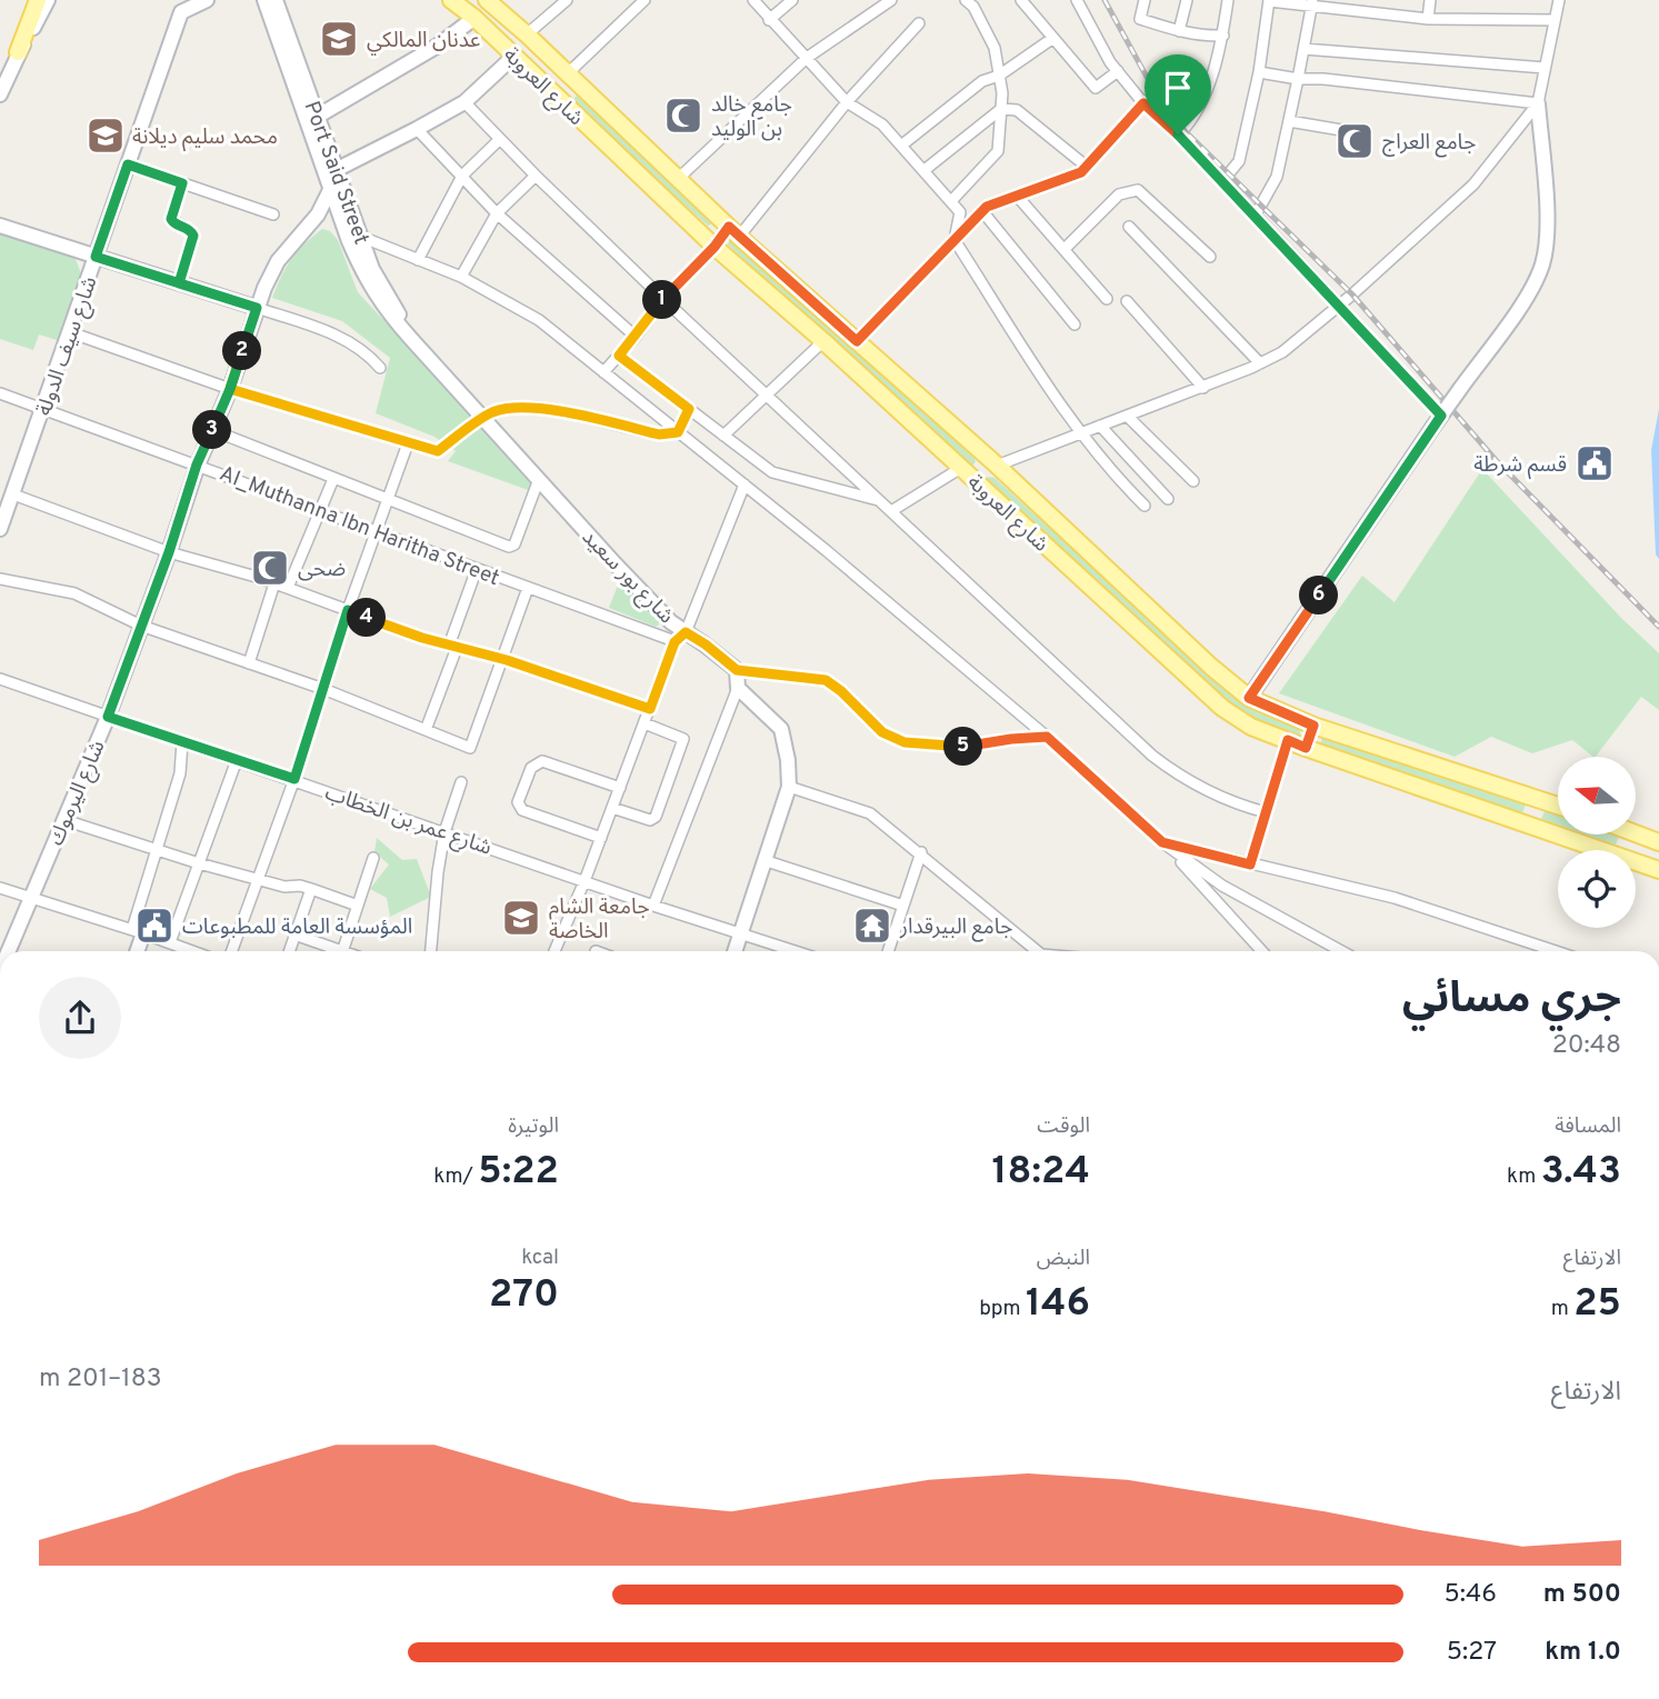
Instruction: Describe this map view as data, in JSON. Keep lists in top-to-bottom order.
{
  "streets": {
    "main road": [
      "شارع العروبة",
      "Port Said Street",
      "شارع سيف الدولة",
      "شارع بور سعيد",
      "شارع اليرموك"
    ],
    "street": ["Al_Muthanna Ibn Haritha Street", "شارع عمر بن الخطاب"]
  },
  "crossings": [
    ["Port Said Street", "شارع بور سعيد"],
    ["شارع سيف الدولة", "Al_Muthanna Ibn Haritha Street"],
    ["Al_Muthanna Ibn Haritha Street", "شارع بور سعيد"],
    ["Al_Muthanna Ibn Haritha Street", "شارع اليرموك"],
    ["شارع اليرموك", "شارع عمر بن الخطاب"]
  ],
  "places": {
    "school or university": ["عدنان المالكي", "محمد سليم ديلانة", "جامعة الشام الخاصة"],
    "mosque": ["جامع خالد بن الوليد", "جامع العراج", "ضحى"],
    "public building": ["قسم شرطة", "المؤسسة العامة للمطبوعات"],
    "temple": ["جامع البيرقدار"]
  },
  "north": "left",
  "page": {
    "pins": [
      "1",
      "2",
      "3",
      "6",
      "4",
      "5"
    ],
    "heading": ["جري مسائي", "20:48"],
    "stats": [
      ["المسافة", "3.43 km"],
      ["الوقت", "18:24"],
      ["الوتيرة", "5:22 /km"],
      ["الارتفاع", "25 m"],
      ["النبض", "146 bpm"],
      ["kcal", "270"]
    ],
    "chart": ["الارتفاع", "183–201 m"],
    "list": [
      {
        "name": "500 m",
        "note": "5:46"
      },
      {
        "name": "1.0 km",
        "note": "5:27"
      }
    ]
  }
}
